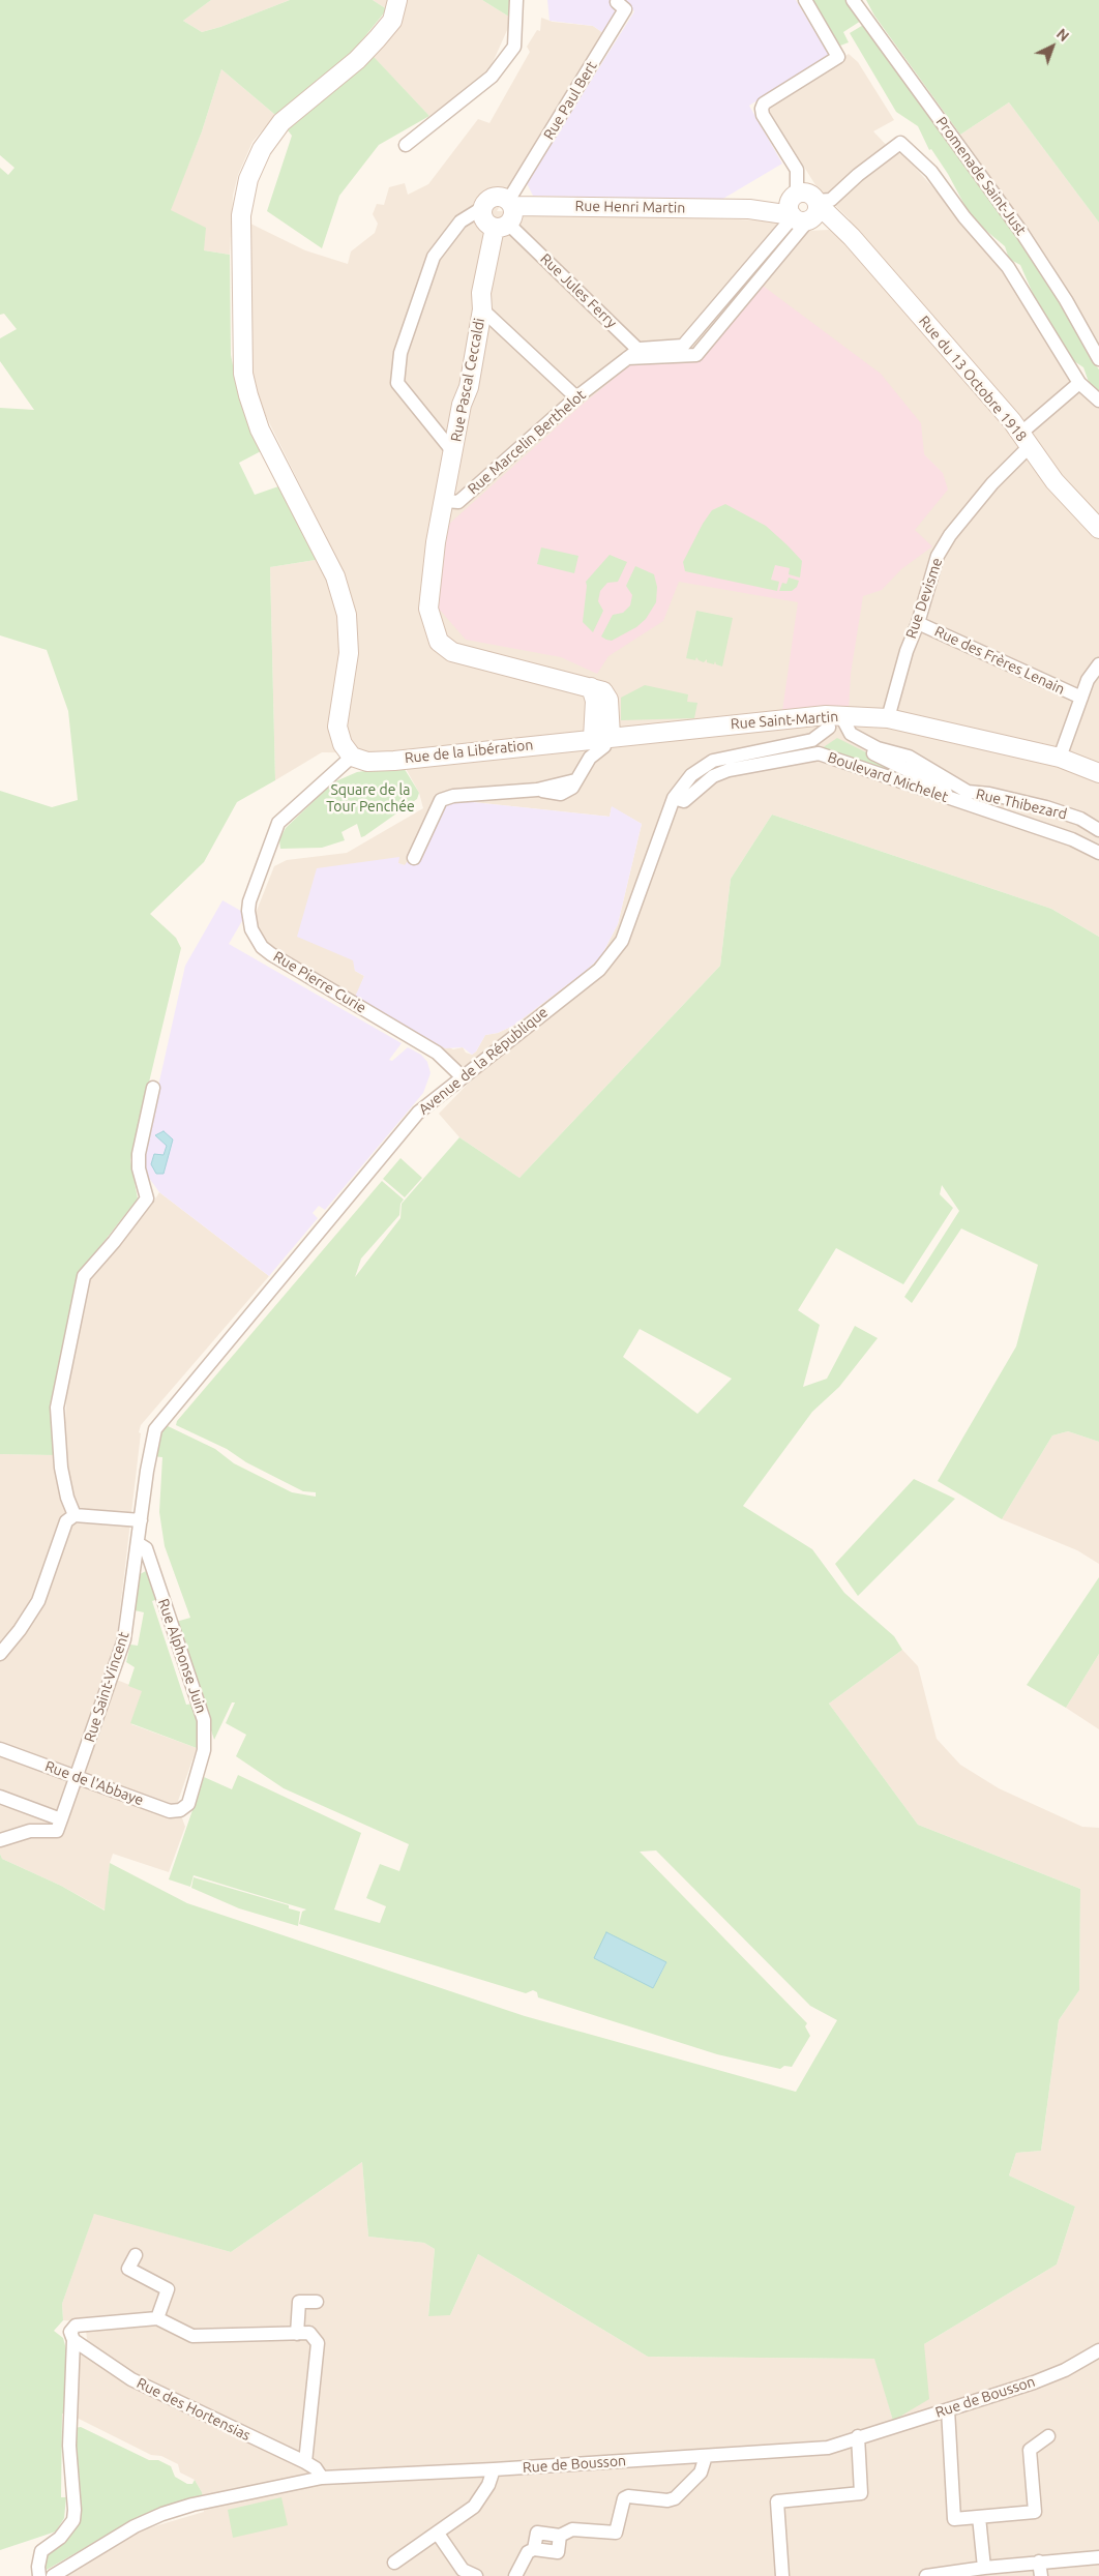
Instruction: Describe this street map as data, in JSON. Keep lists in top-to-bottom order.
{
  "streets": {
    "main road": [
      "Rue Henri Martin",
      "Rue du 13 Octobre 1918",
      "Rue Pascal Ceccaldi",
      "Rue Saint-Martin",
      "Rue de la Libération"
    ],
    "street": [
      "Rue Paul Bert",
      "Promenade Saint-Just",
      "Rue Jules Ferry",
      "Rue Marcelin Berthelot",
      "Rue Devisme",
      "Rue des Frères Lenain",
      "Boulevard Michelet",
      "Rue Thibezard",
      "Rue Pierre Curie",
      "Avenue de la République",
      "Rue Alphonse Juin",
      "Rue Saint-Vincent",
      "Rue de l'Abbaye",
      "Rue de Bousson",
      "Rue des Hortensias"
    ]
  },
  "crossings": [
    ["Rue Paul Bert", "Rue Henri Martin"],
    ["Rue Paul Bert", "Rue Jules Ferry"],
    ["Rue Paul Bert", "Rue Pascal Ceccaldi"],
    ["Rue Henri Martin", "Rue Jules Ferry"],
    ["Rue Henri Martin", "Rue du 13 Octobre 1918"],
    ["Rue Henri Martin", "Rue Pascal Ceccaldi"],
    ["Rue Henri Martin", "Rue Marcelin Berthelot"],
    ["Rue Jules Ferry", "Rue Pascal Ceccaldi"],
    ["Rue Jules Ferry", "Rue Marcelin Berthelot"],
    ["Rue du 13 Octobre 1918", "Rue Marcelin Berthelot"],
    ["Rue du 13 Octobre 1918", "Rue Devisme"],
    ["Rue Pascal Ceccaldi", "Rue Marcelin Berthelot"],
    ["Rue Devisme", "Rue des Frères Lenain"],
    ["Rue Devisme", "Rue Saint-Martin"],
    ["Rue Saint-Martin", "Rue de la Libération"],
    ["Rue Saint-Martin", "Boulevard Michelet"],
    ["Rue Saint-Martin", "Rue Thibezard"],
    ["Rue Saint-Martin", "Avenue de la République"],
    ["Rue de la Libération", "Rue Pierre Curie"],
    ["Boulevard Michelet", "Rue Thibezard"],
    ["Boulevard Michelet", "Avenue de la République"],
    ["Rue Thibezard", "Avenue de la République"],
    ["Rue Pierre Curie", "Avenue de la République"],
    ["Avenue de la République", "Rue Saint-Vincent"],
    ["Rue Alphonse Juin", "Rue Saint-Vincent"],
    ["Rue Alphonse Juin", "Rue de l'Abbaye"],
    ["Rue Saint-Vincent", "Rue de l'Abbaye"],
    ["Rue de Bousson", "Rue des Hortensias"]
  ],
  "parks": ["Square de la Tour Penchée"],
  "north": "top right"
}
